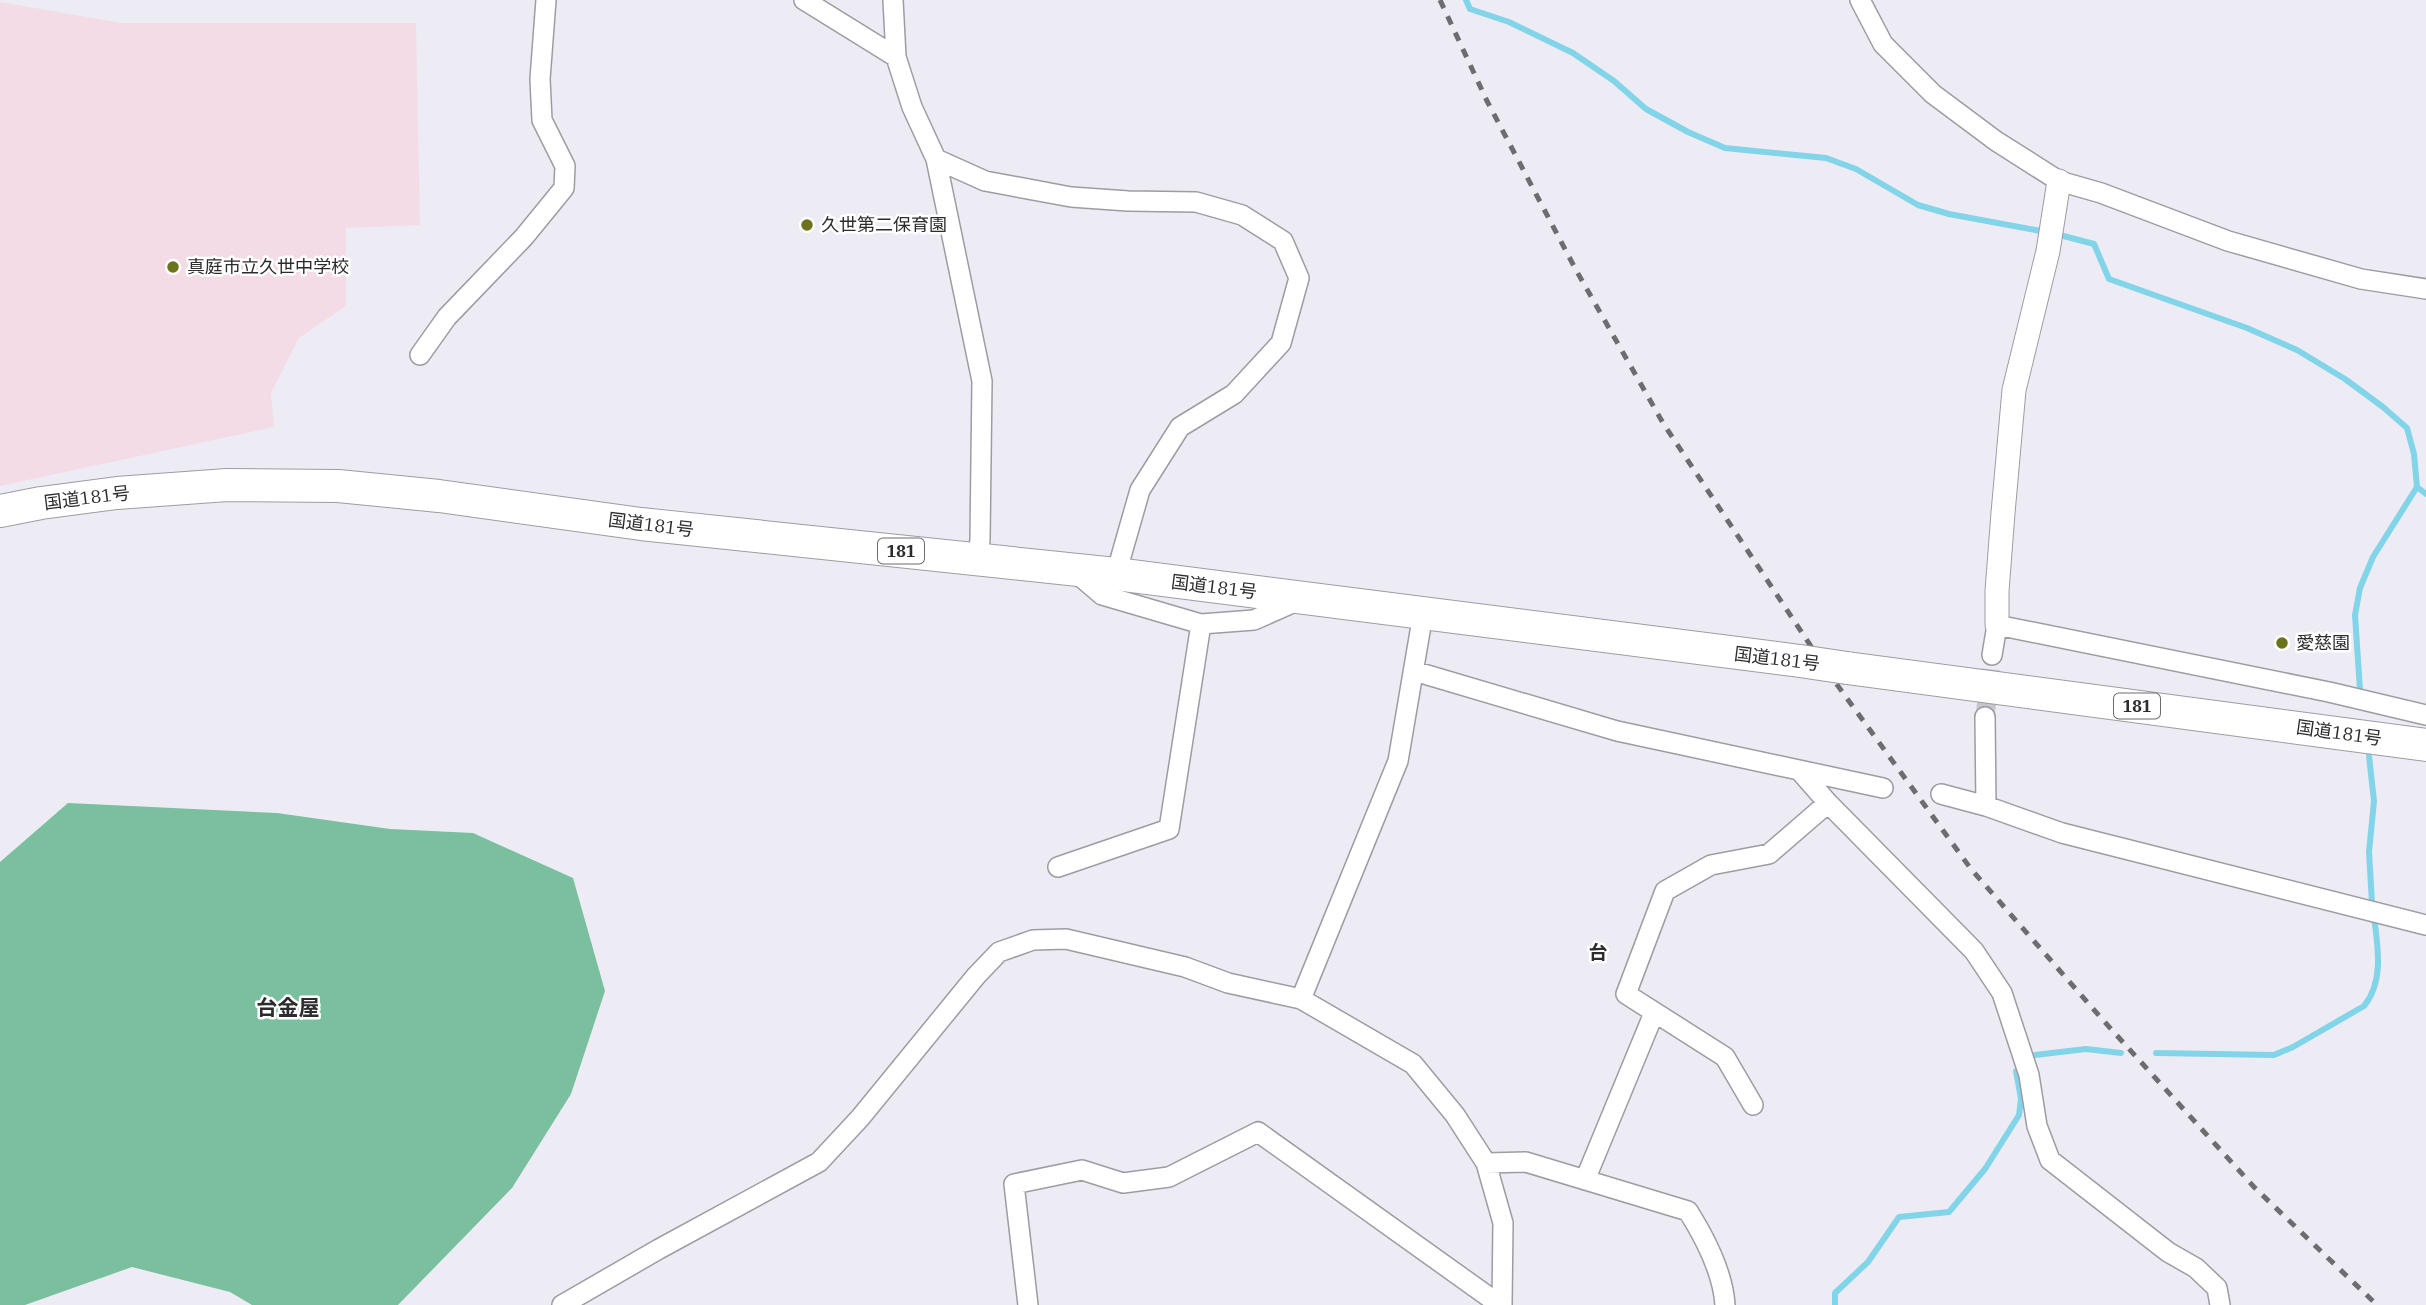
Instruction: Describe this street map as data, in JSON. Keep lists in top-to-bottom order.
{
  "streets": {
    "highway": ["国道181号", "181"]
  },
  "districts": ["台", "台金屋"],
  "places": ["久世第二保育園", "真庭市立久世中学校", "愛慈園"]
}
